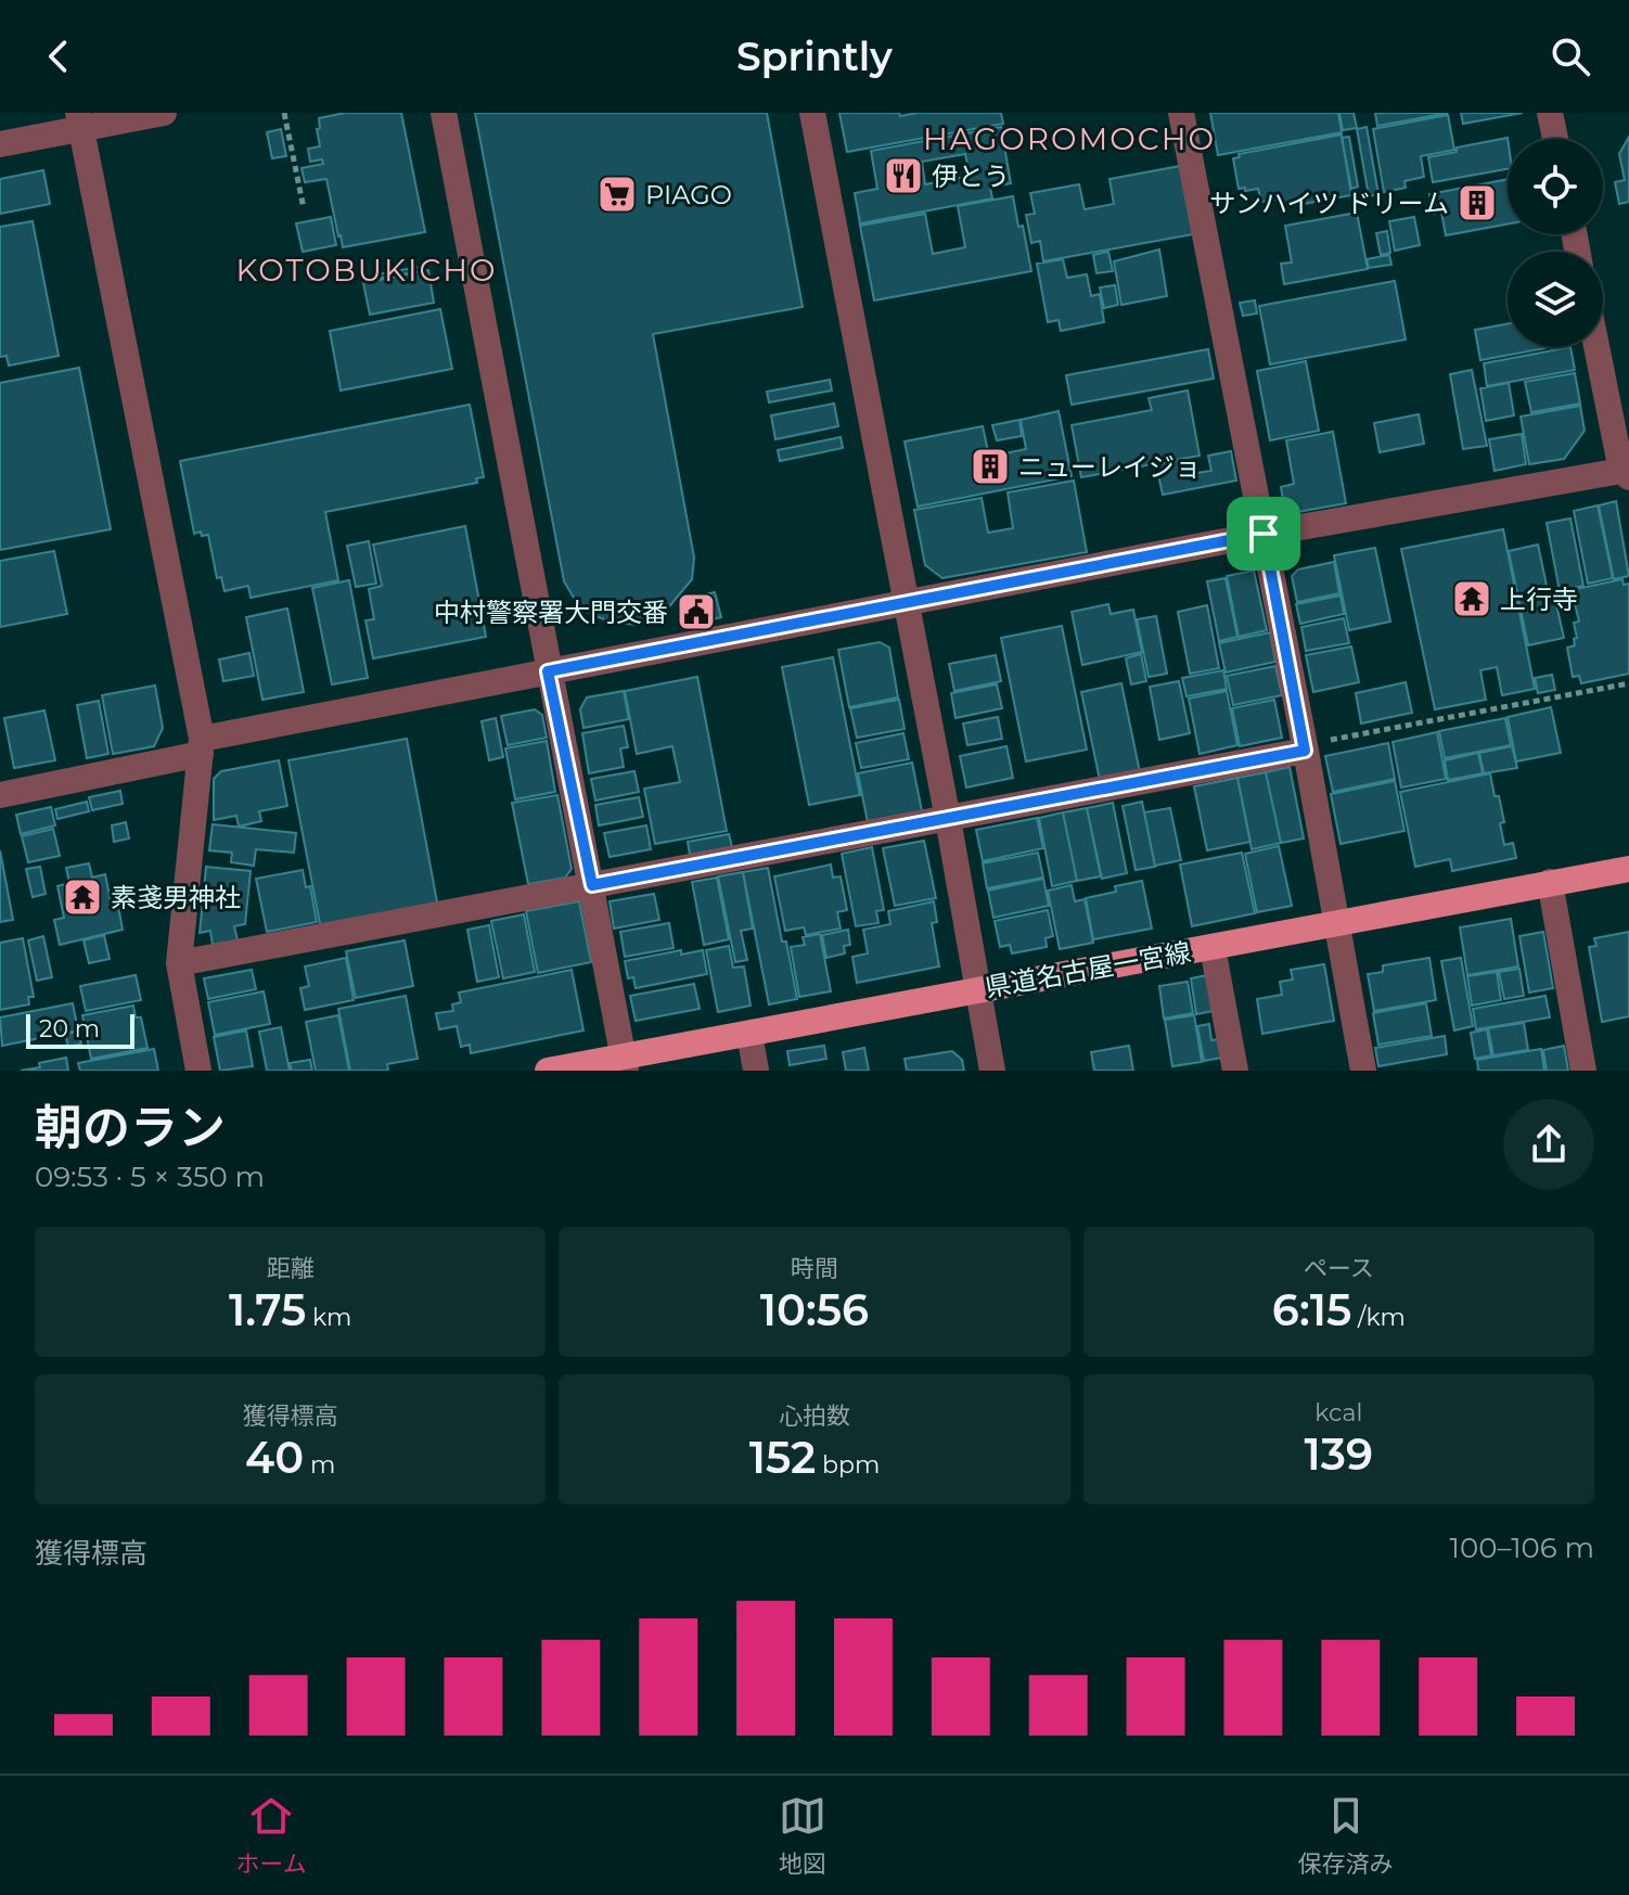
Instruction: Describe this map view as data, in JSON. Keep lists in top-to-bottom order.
{
  "streets": {
    "main road": ["県道名古屋一宮線"]
  },
  "districts": ["HAGOROMOCHO", "KOTOBUKICHO"],
  "places": {
    "restaurant": ["伊とう"],
    "supermarket": ["PIAGO"],
    "building": ["サンハイツ ドリーム", "ニューレイジョ"],
    "temple": ["上行寺", "素戔男神社"],
    "public building": ["中村警察署大門交番"]
  },
  "scale_bar": "20 m",
  "page": {
    "header": "Sprintly",
    "scale": "20 m",
    "heading": ["朝のラン", "09:53 · 5 × 350 m"],
    "stats": [
      ["距離", "1.75 km"],
      ["時間", "10:56"],
      ["ペース", "6:15 /km"],
      ["獲得標高", "40 m"],
      ["心拍数", "152 bpm"],
      ["kcal", "139"]
    ],
    "chart": ["獲得標高", "100–106 m"],
    "tabs": ["ホーム", "地図", "保存済み"]
  }
}
